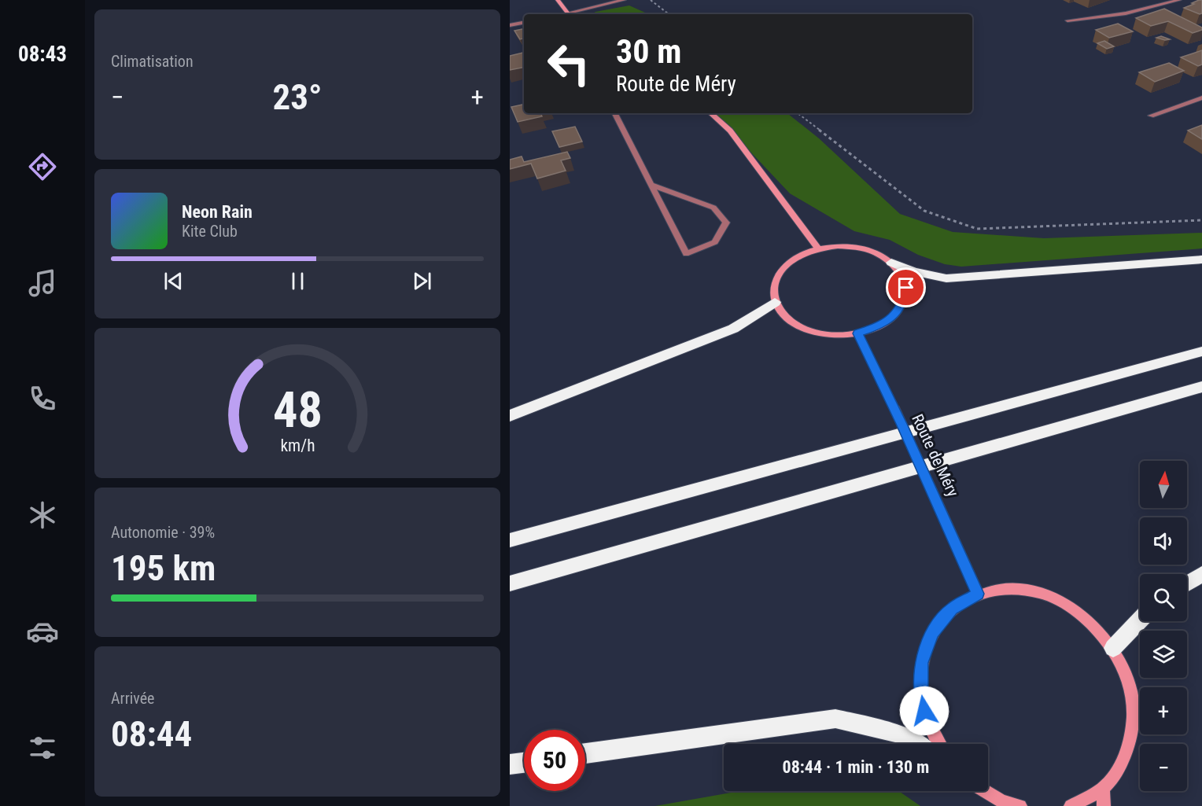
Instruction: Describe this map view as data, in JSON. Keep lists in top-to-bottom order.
{
  "streets": {
    "main road": ["Route de Méry"]
  },
  "north": "top",
  "page": {
    "tabs": "08:43",
    "tile": [
      "Climatisation",
      ["Autonomie · 39%", "195 km"],
      ["Arrivée", "08:44"]
    ],
    "turn": ["30 m", "Route de Méry"],
    "heat": ["−", "23°", "+"],
    "song": ["Neon Rain", "Kite Club"],
    "map_buttons": ["+", "−"],
    "limit": "50",
    "trip": "08:44 · 1 min · 130 m",
    "gauge": ["48", "km/h"]
  }
}
